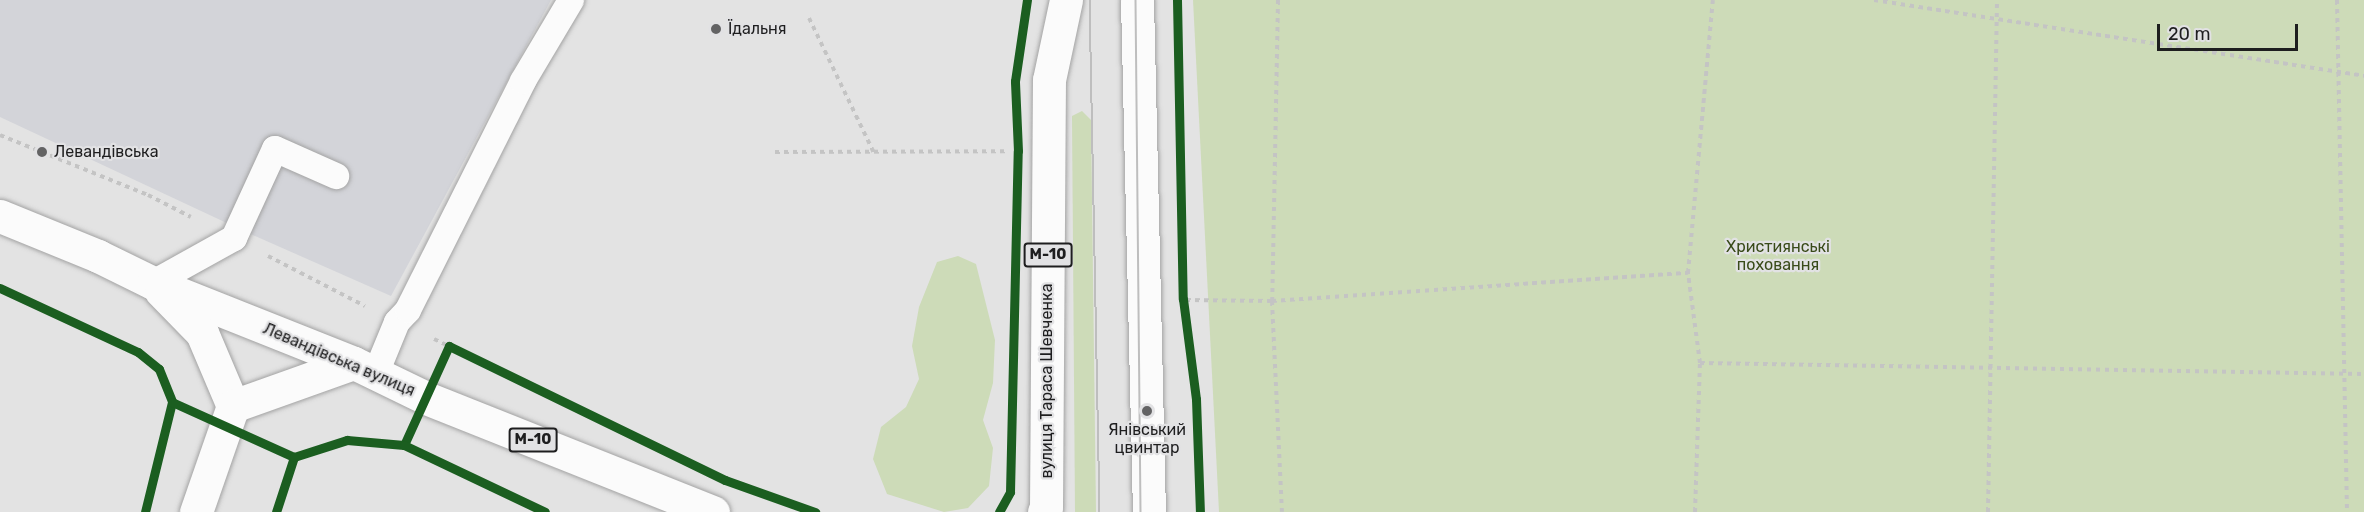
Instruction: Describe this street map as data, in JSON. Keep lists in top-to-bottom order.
{
  "streets": {
    "main road": ["М-10", "Левандівська вулиця", "вулиця Тараса Шевченка"]
  },
  "parks": ["Християнські поховання"],
  "places": ["Їдальня", "Левандівська", "Янівський цвинтар"],
  "scale_bar": "20 m"
}
